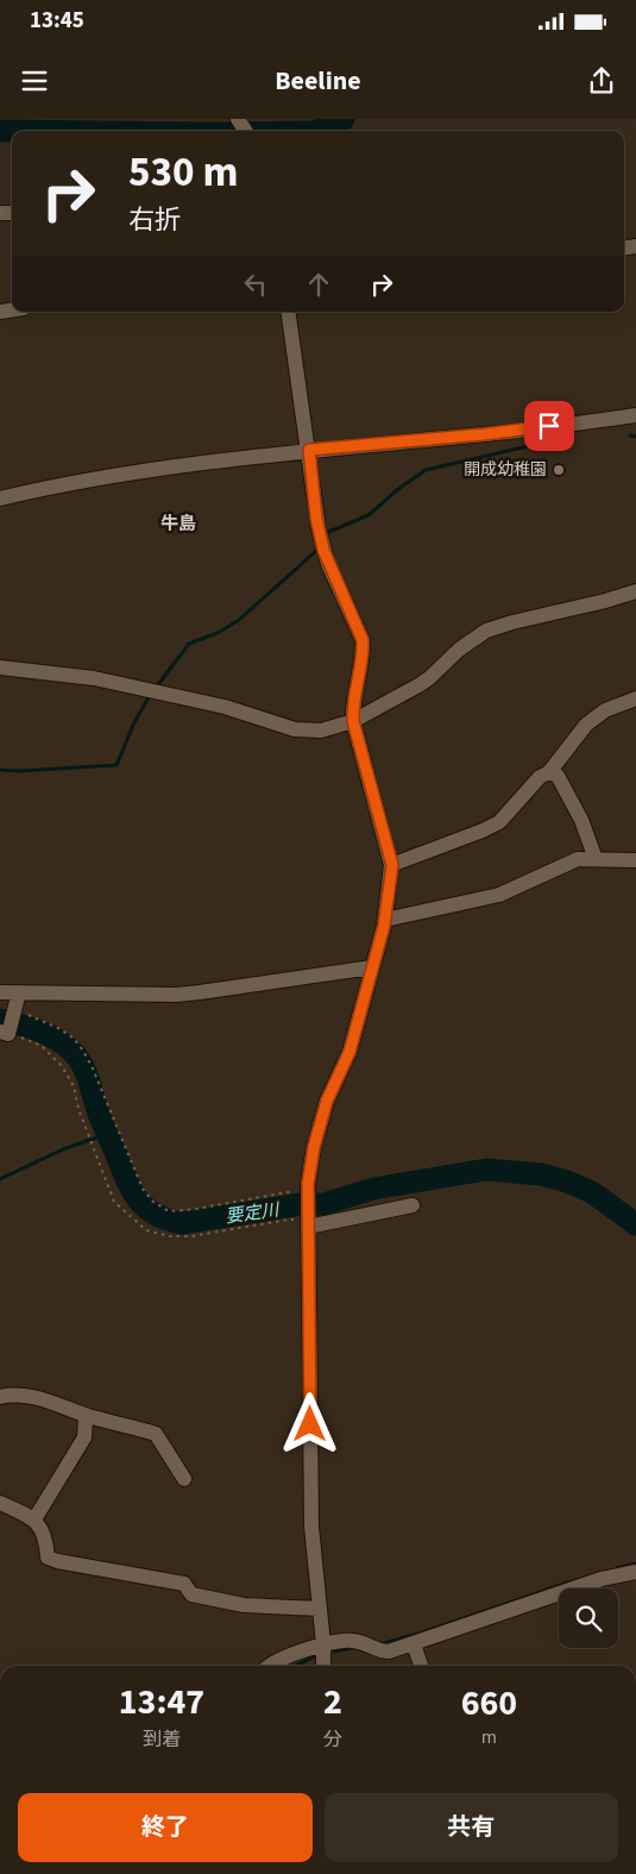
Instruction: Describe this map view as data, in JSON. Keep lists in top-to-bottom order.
{
  "districts": ["牛島"],
  "water": ["要定川"],
  "places": ["開成幼稚園"],
  "page": {
    "status": "13:45",
    "header": "Beeline",
    "turn": ["530 m", "右折"],
    "eta": [
      "13:47",
      "到着",
      "2",
      "分",
      "660",
      "m"
    ],
    "buttons": ["終了", "共有"]
  }
}
